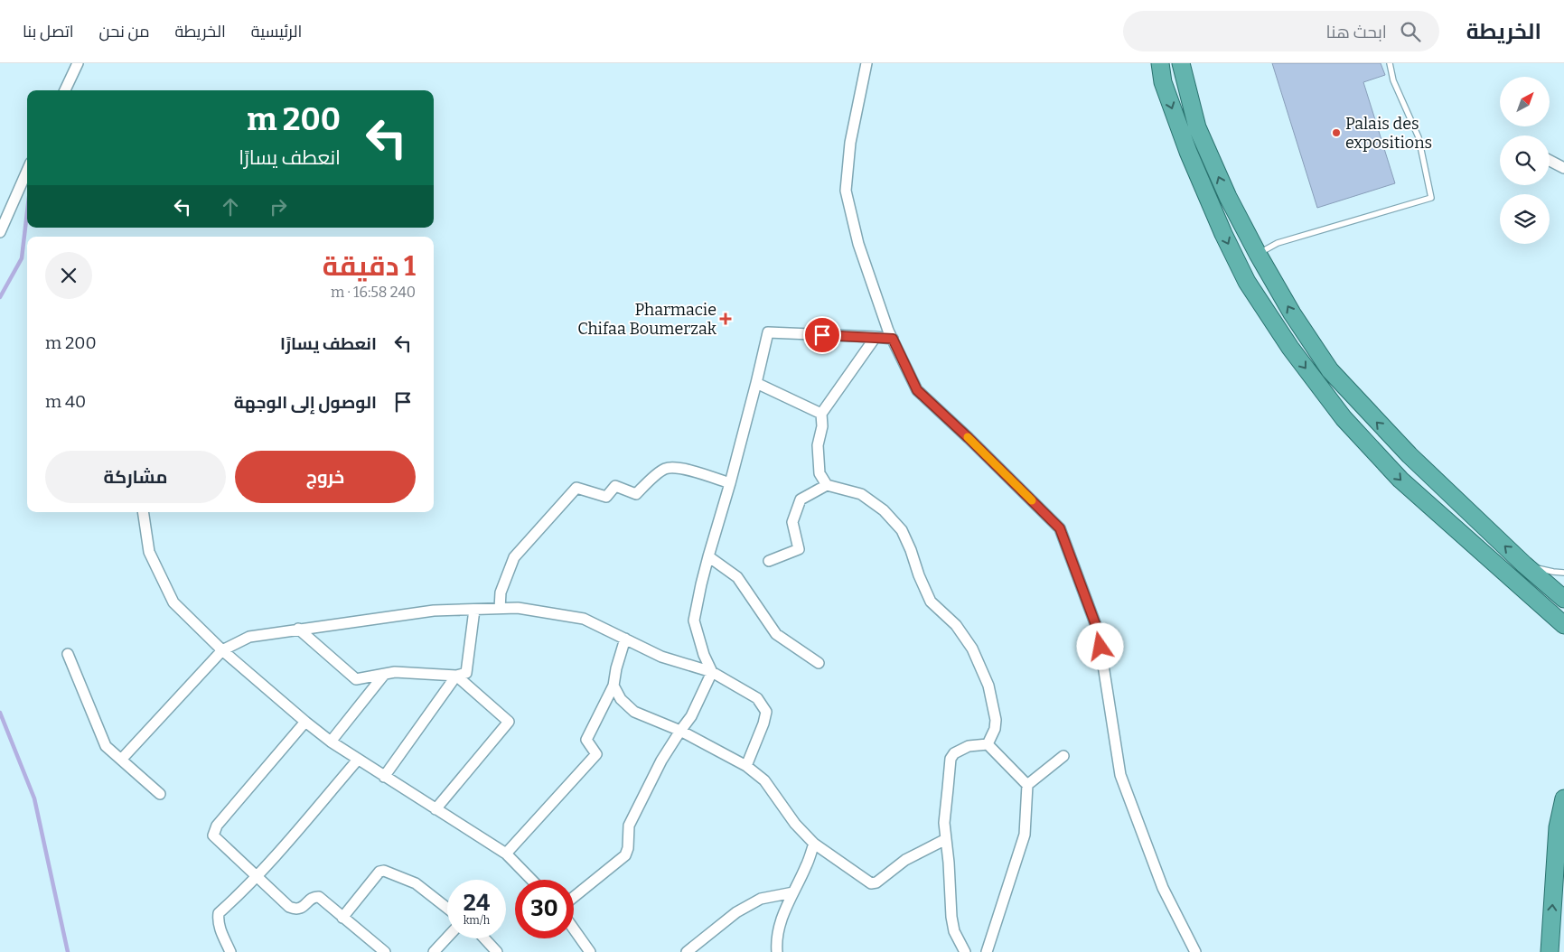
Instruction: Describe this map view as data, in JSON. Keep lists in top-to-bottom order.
{
  "places": {
    "other": ["Palais des expositions"],
    "health": ["Pharmacie Chifaa Boumerzak"]
  },
  "north": "top right",
  "page": {
    "header": "الخريطة",
    "search": "ابحث هنا",
    "nav": [
      "الرئيسية",
      "الخريطة",
      "من نحن",
      "اتصل بنا"
    ],
    "turn": ["200 m", "انعطف يسارًا"],
    "heading": ["1 دقيقة", "240 m · 16:58"],
    "list": [
      {
        "name": "انعطف يسارًا",
        "value": "200 m"
      },
      {
        "name": "الوصول إلى الوجهة",
        "value": "40 m"
      }
    ],
    "buttons": ["خروج", "مشاركة"],
    "speed": "24 km/h",
    "limit": "30"
  }
}
